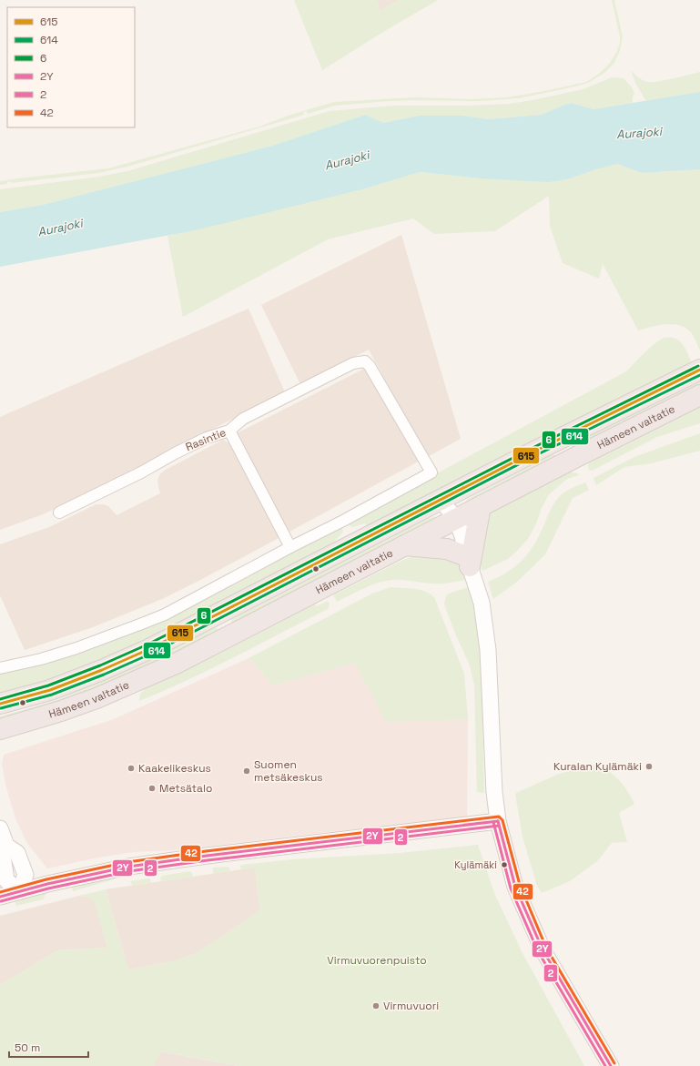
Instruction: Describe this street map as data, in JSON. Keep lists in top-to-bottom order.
{
  "streets": {
    "highway": ["Hämeen valtatie"],
    "street": ["Rasintie"]
  },
  "water": ["Aurajoki"],
  "parks": ["Virmuvuorenpuisto"],
  "places": [
    "Kuralan Kylämäki",
    "Kaakelikeskus",
    "Suomen metsäkeskus",
    "Metsätalo",
    "Kylämäki",
    "Virmuvuori"
  ],
  "lines": [
    "transit line 6",
    "transit line 615",
    "transit line 614",
    "transit line 42",
    "transit line 2Y",
    "transit line 2"
  ],
  "legend": [
    "615",
    "614",
    "6",
    "2Y",
    "2",
    "42"
  ],
  "scale_bar": "50 m"
}
